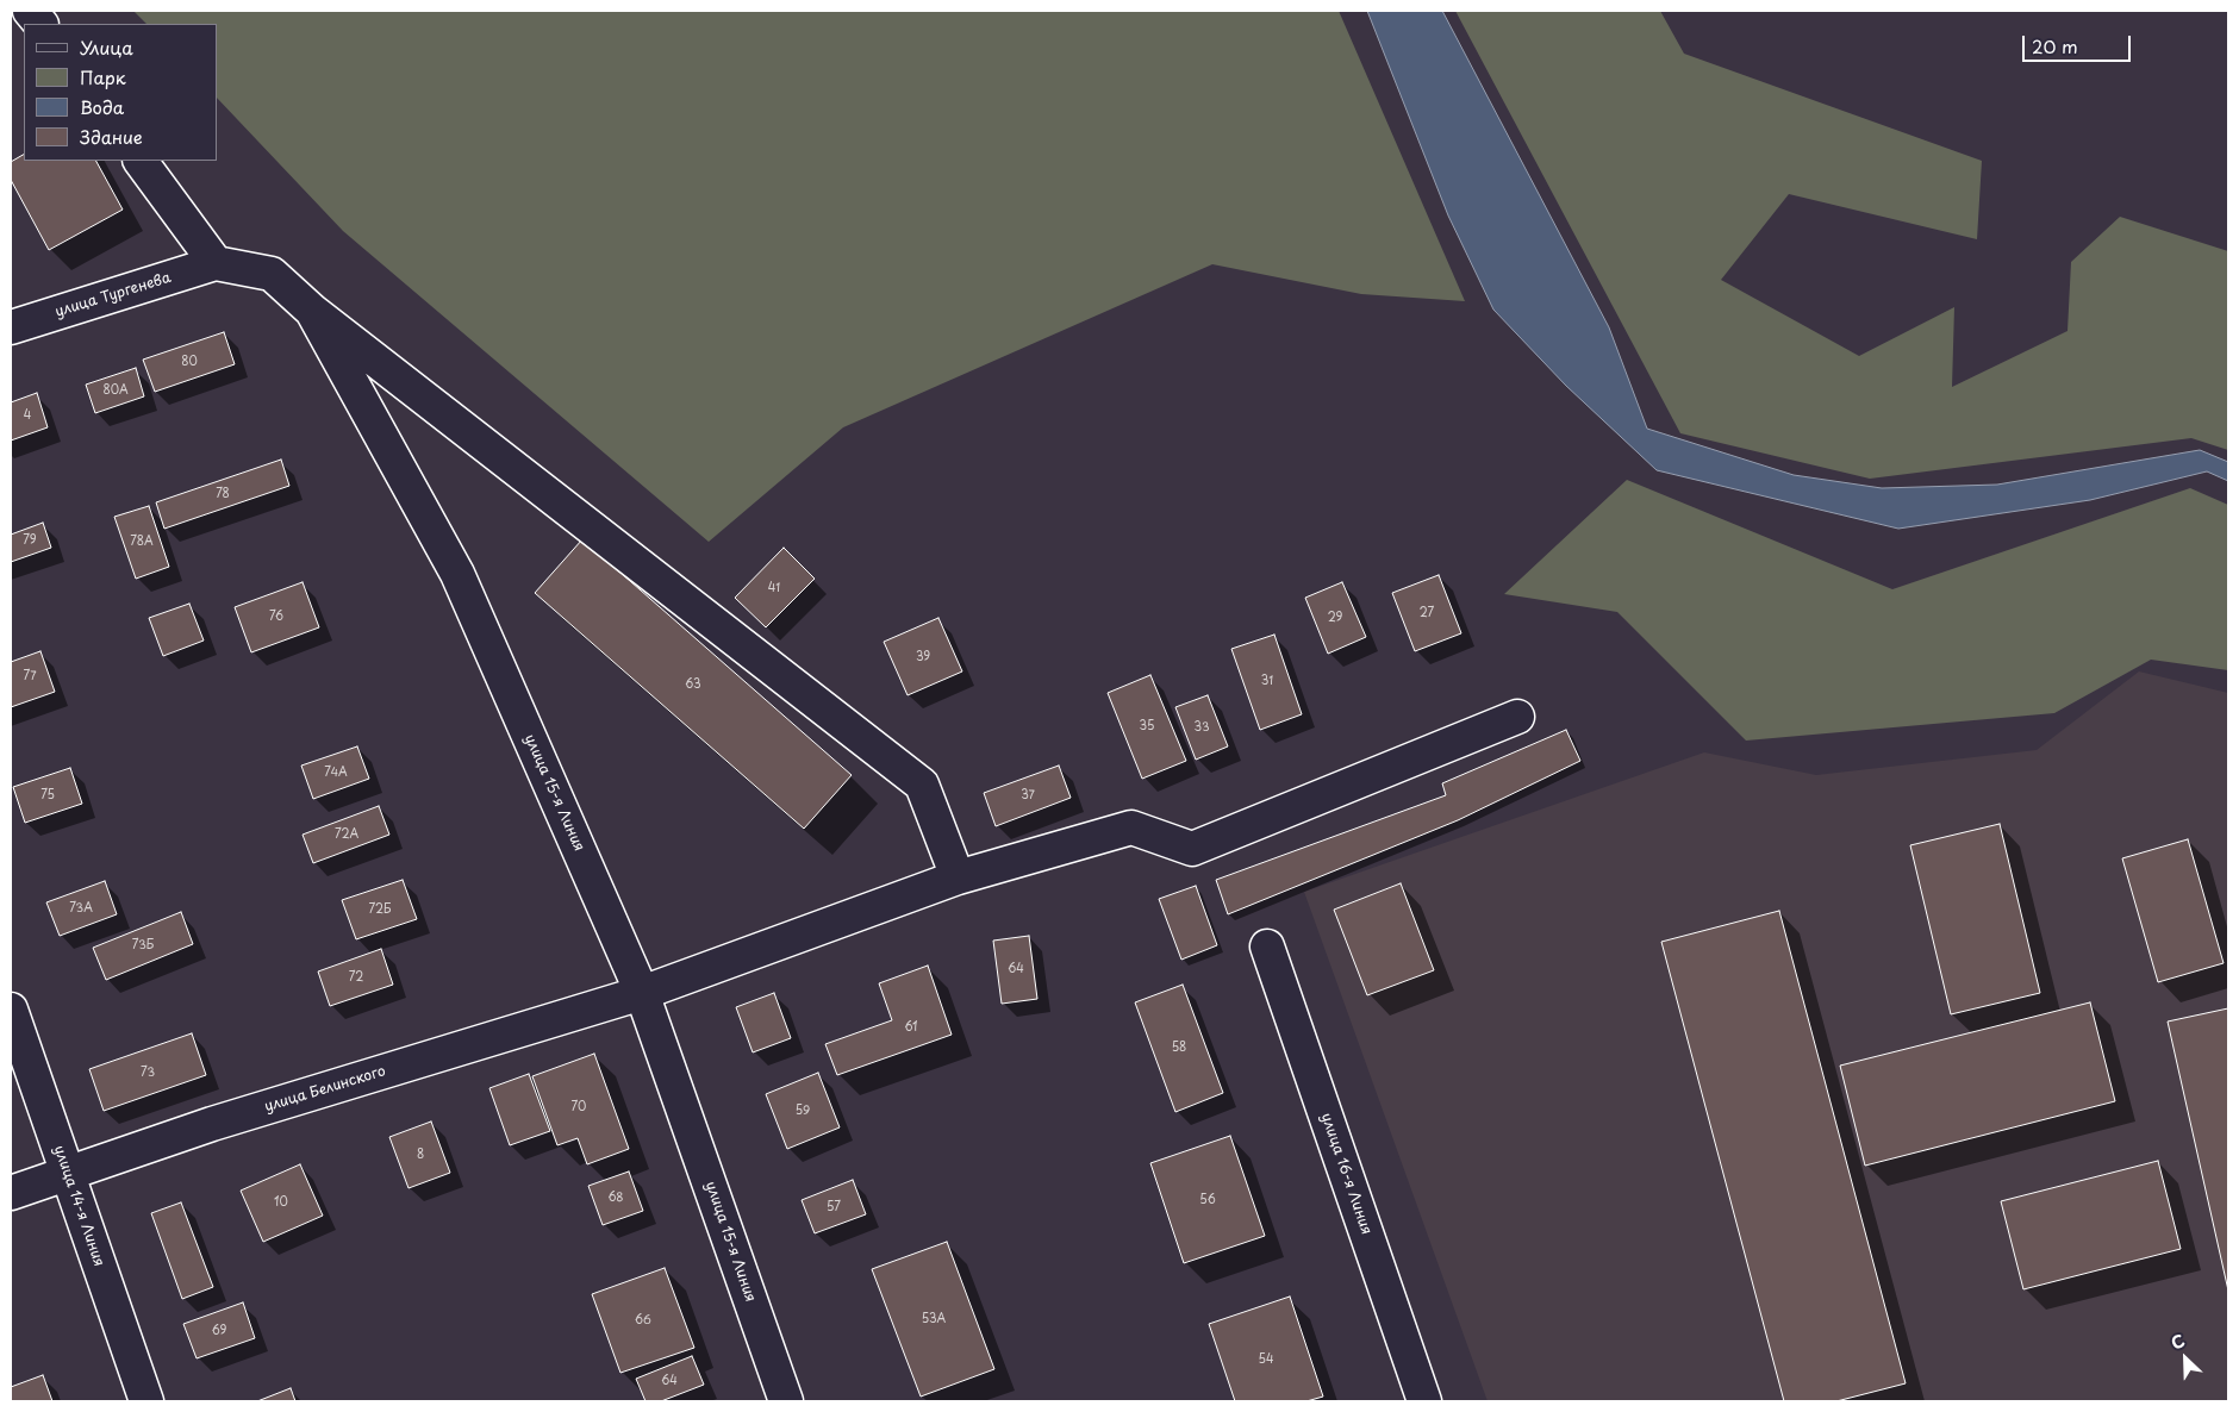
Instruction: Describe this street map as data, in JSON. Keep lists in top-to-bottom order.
{
  "streets": {
    "street": [
      "улица Тургенева",
      "улица 15-я Линия",
      "улица Белинского",
      "улица 16-я Линия",
      "улица 14-я Линия"
    ]
  },
  "crossings": [
    ["улица Тургенева", "улица 15-я Линия"],
    ["улица 15-я Линия", "улица Белинского"],
    ["улица Белинского", "улица 14-я Линия"]
  ],
  "house_numbers": [
    "80",
    "80А",
    "4",
    "78",
    "79",
    "78А",
    "41",
    "27",
    "76",
    "29",
    "39",
    "77",
    "31",
    "63",
    "35",
    "33",
    "74А",
    "75",
    "37",
    "72А",
    "73А",
    "72Б",
    "73Б",
    "64",
    "72",
    "61",
    "58",
    "73",
    "70",
    "59",
    "8",
    "68",
    "56",
    "10",
    "57",
    "53А",
    "66",
    "69",
    "54",
    "64"
  ],
  "legend": [
    "Улица",
    "Парк",
    "Вода",
    "Здание"
  ],
  "scale_bar": "20 m",
  "north": "top left"
}
